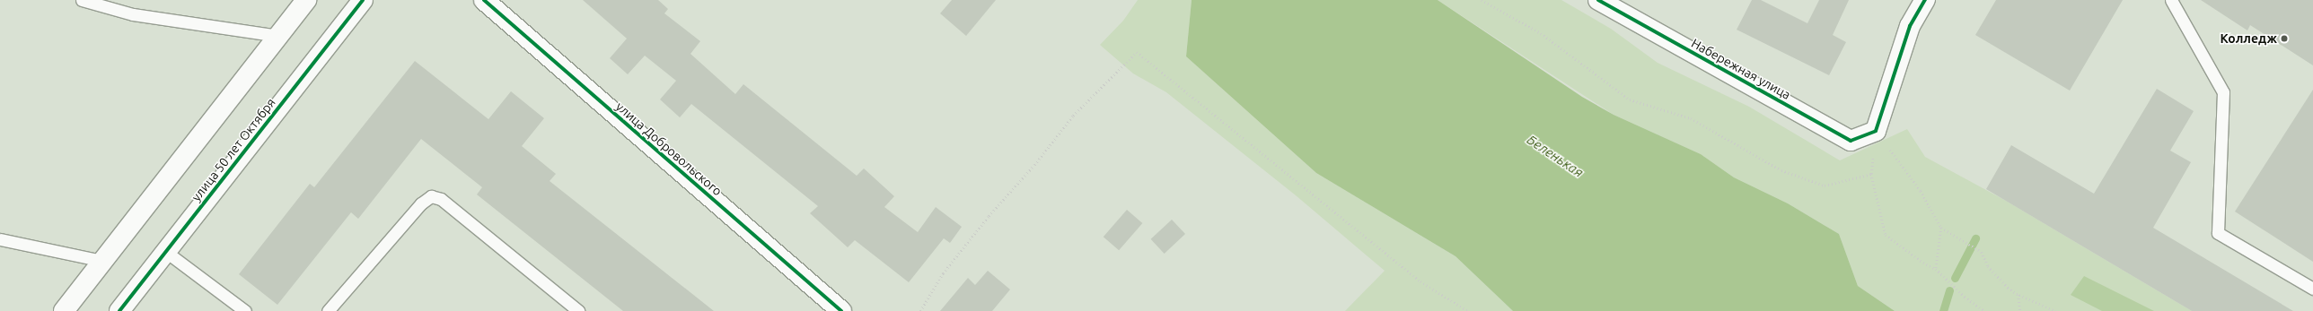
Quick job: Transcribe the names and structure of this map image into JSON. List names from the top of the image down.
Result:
{
  "streets": {
    "street": ["Набережная улица", "улица Добровольского", "улица 50 лет Октября"]
  },
  "water": ["Беленькая"],
  "places": ["Колледж"]
}
